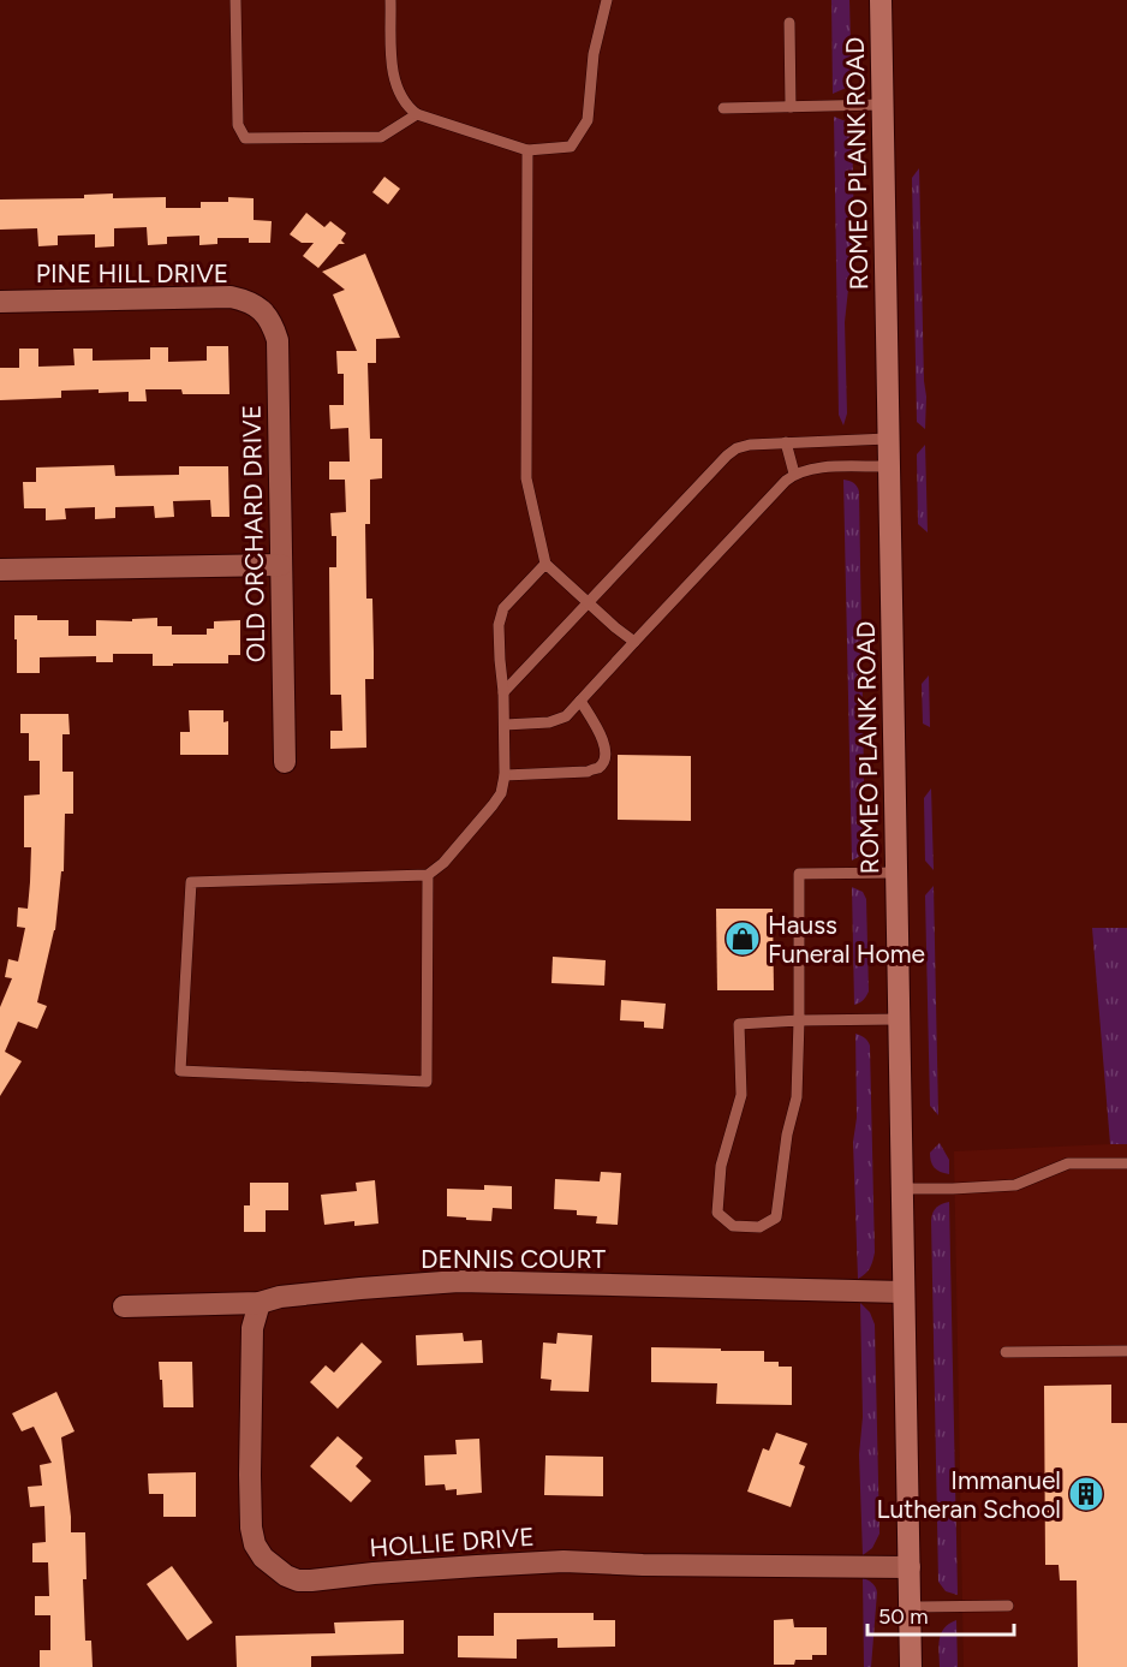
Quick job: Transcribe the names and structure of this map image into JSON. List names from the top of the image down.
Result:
{
  "streets": {
    "main road": ["ROMEO PLANK ROAD"],
    "street": [
      "PINE HILL DRIVE",
      "OLD ORCHARD DRIVE",
      "DENNIS COURT",
      "HOLLIE DRIVE"
    ]
  },
  "crossings": [
    ["ROMEO PLANK ROAD", "DENNIS COURT"],
    ["ROMEO PLANK ROAD", "HOLLIE DRIVE"],
    ["PINE HILL DRIVE", "OLD ORCHARD DRIVE"],
    ["DENNIS COURT", "HOLLIE DRIVE"]
  ],
  "places": {
    "shop": ["Hauss Funeral Home"],
    "building": ["Immanuel Lutheran School"]
  },
  "scale_bar": "50 m"
}
